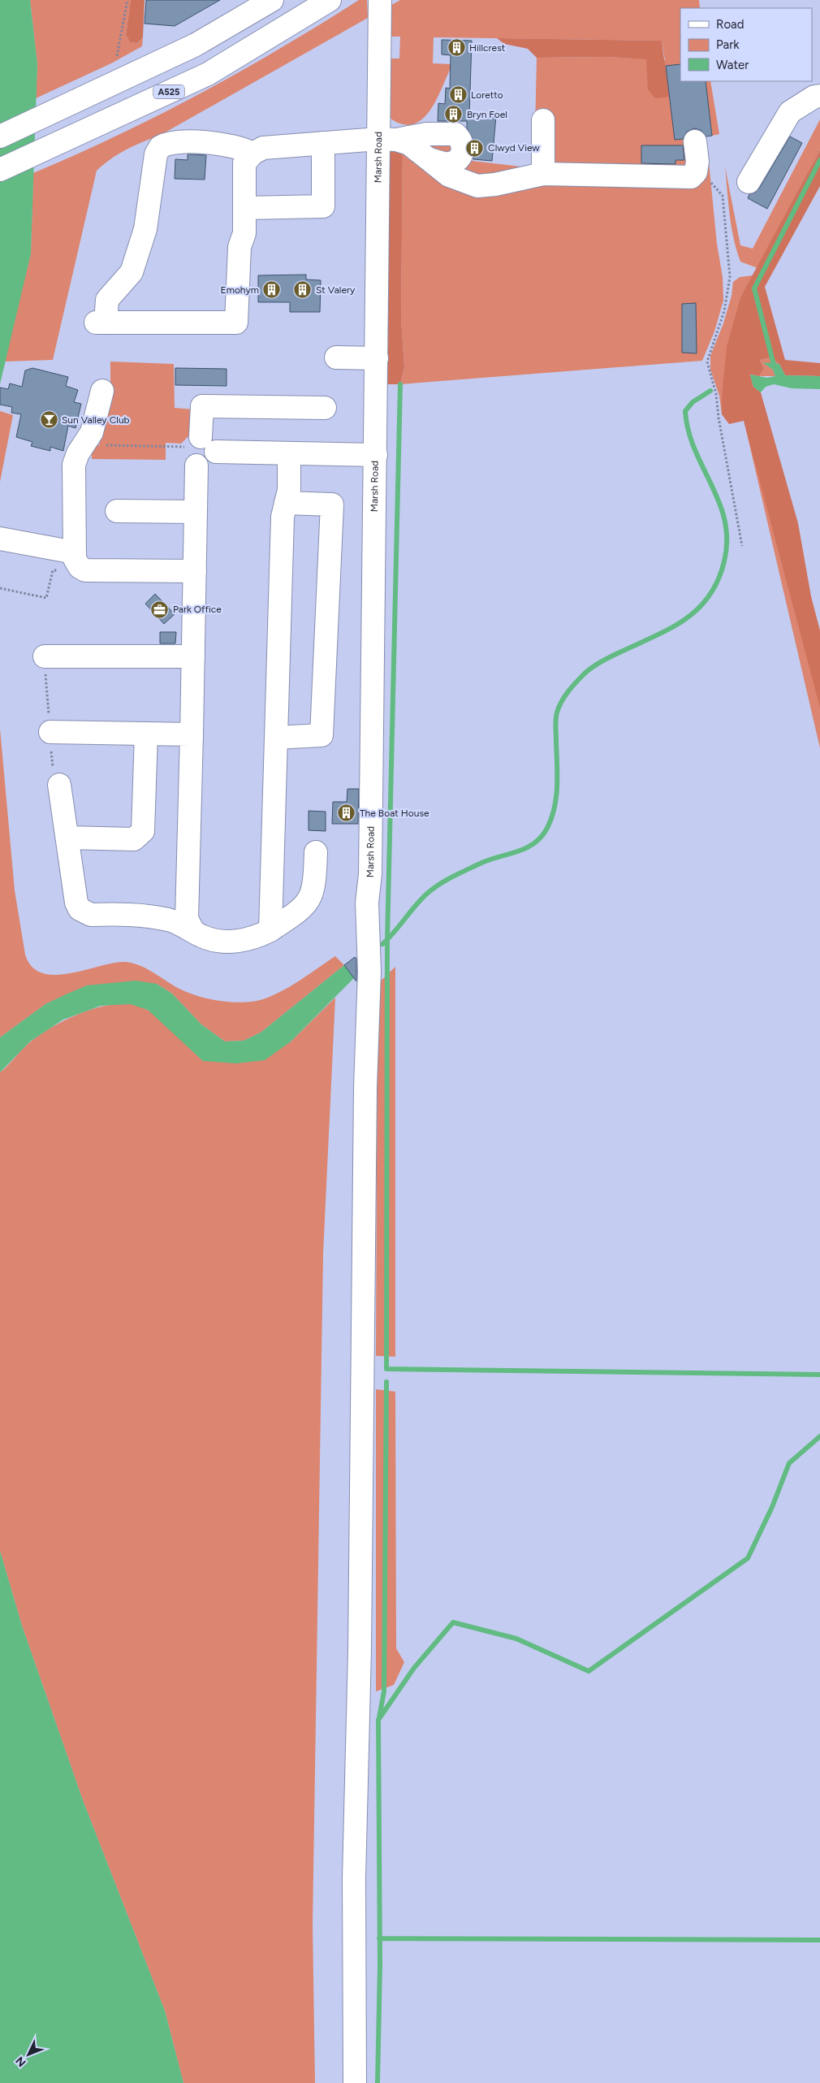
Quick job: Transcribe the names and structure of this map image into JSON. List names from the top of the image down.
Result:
{
  "streets": {
    "street": ["A525", "Marsh Road"]
  },
  "places": {
    "building": [
      "Hillcrest",
      "Loretto",
      "Bryn Foel",
      "Clwyd View",
      "Emohym",
      "St Valery",
      "The Boat House"
    ],
    "bar": ["Sun Valley Club"],
    "office": ["Park Office"]
  },
  "legend": ["Road", "Park", "Water"],
  "north": "bottom left"
}
